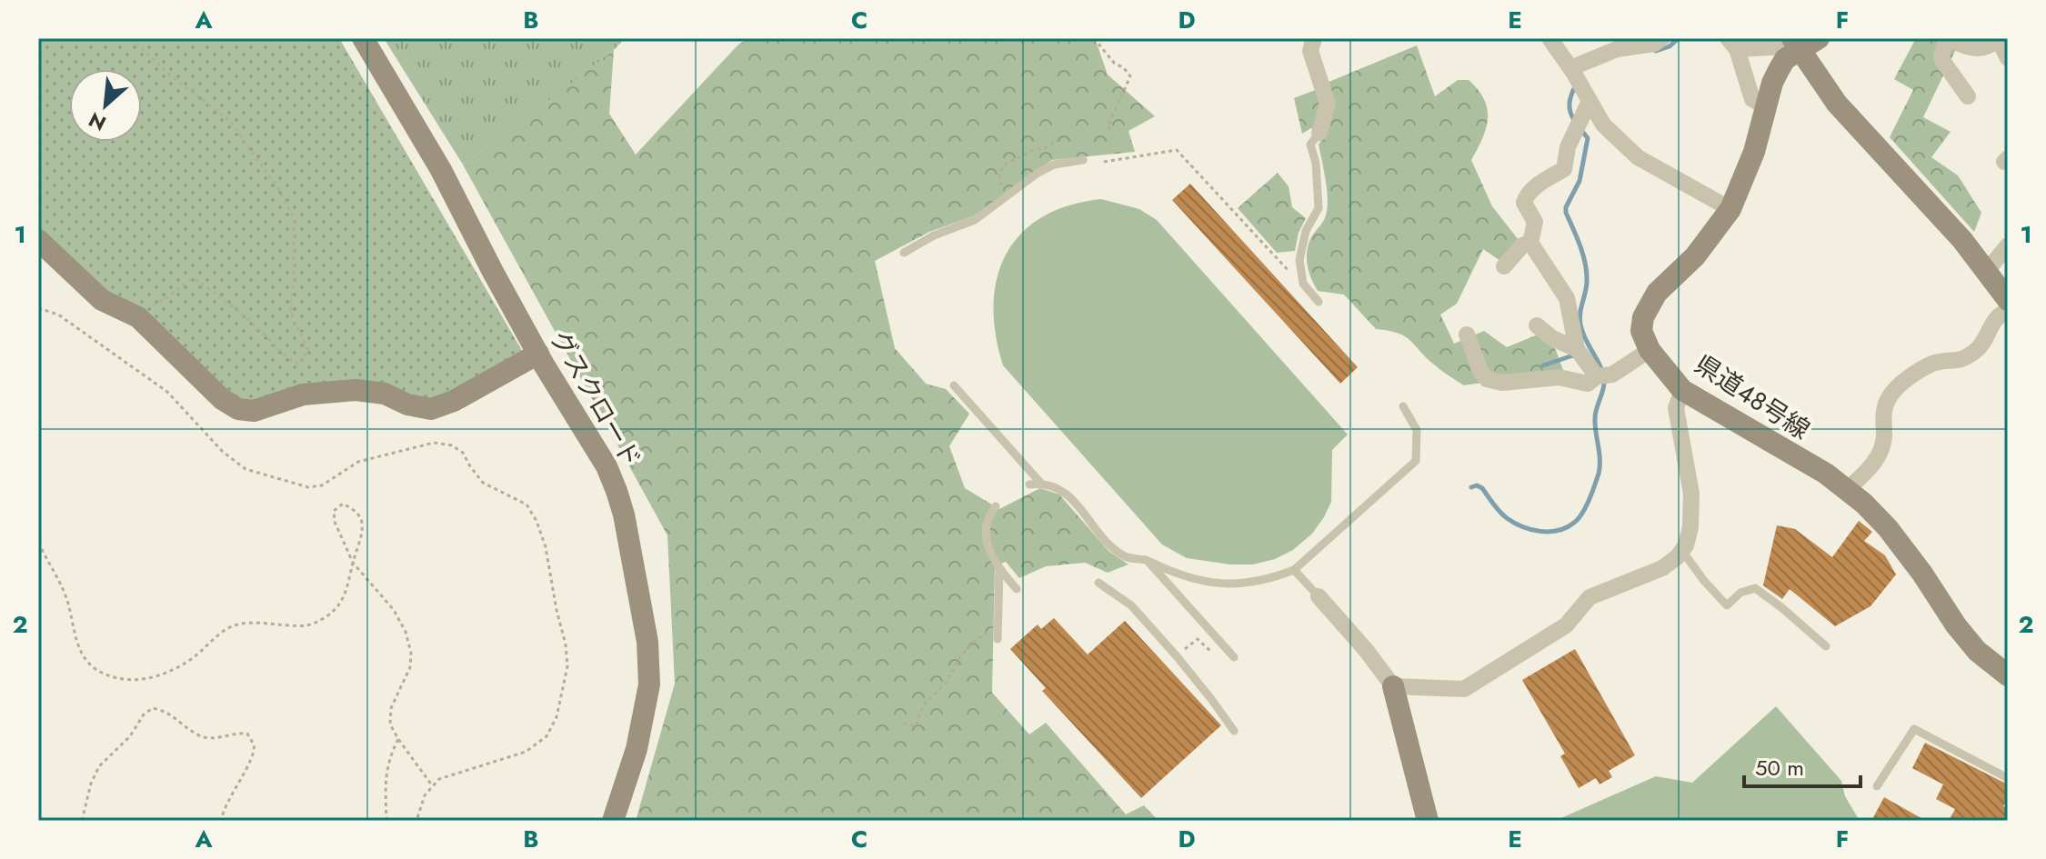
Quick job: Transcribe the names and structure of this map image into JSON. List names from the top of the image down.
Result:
{
  "streets": {
    "street": ["県道48号線", "グスクロード"]
  },
  "scale_bar": "50 m",
  "north": "bottom left",
  "grid": {
    "columns": [
      "A",
      "B",
      "C",
      "D",
      "E",
      "F"
    ],
    "rows": ["1", "2"]
  }
}
